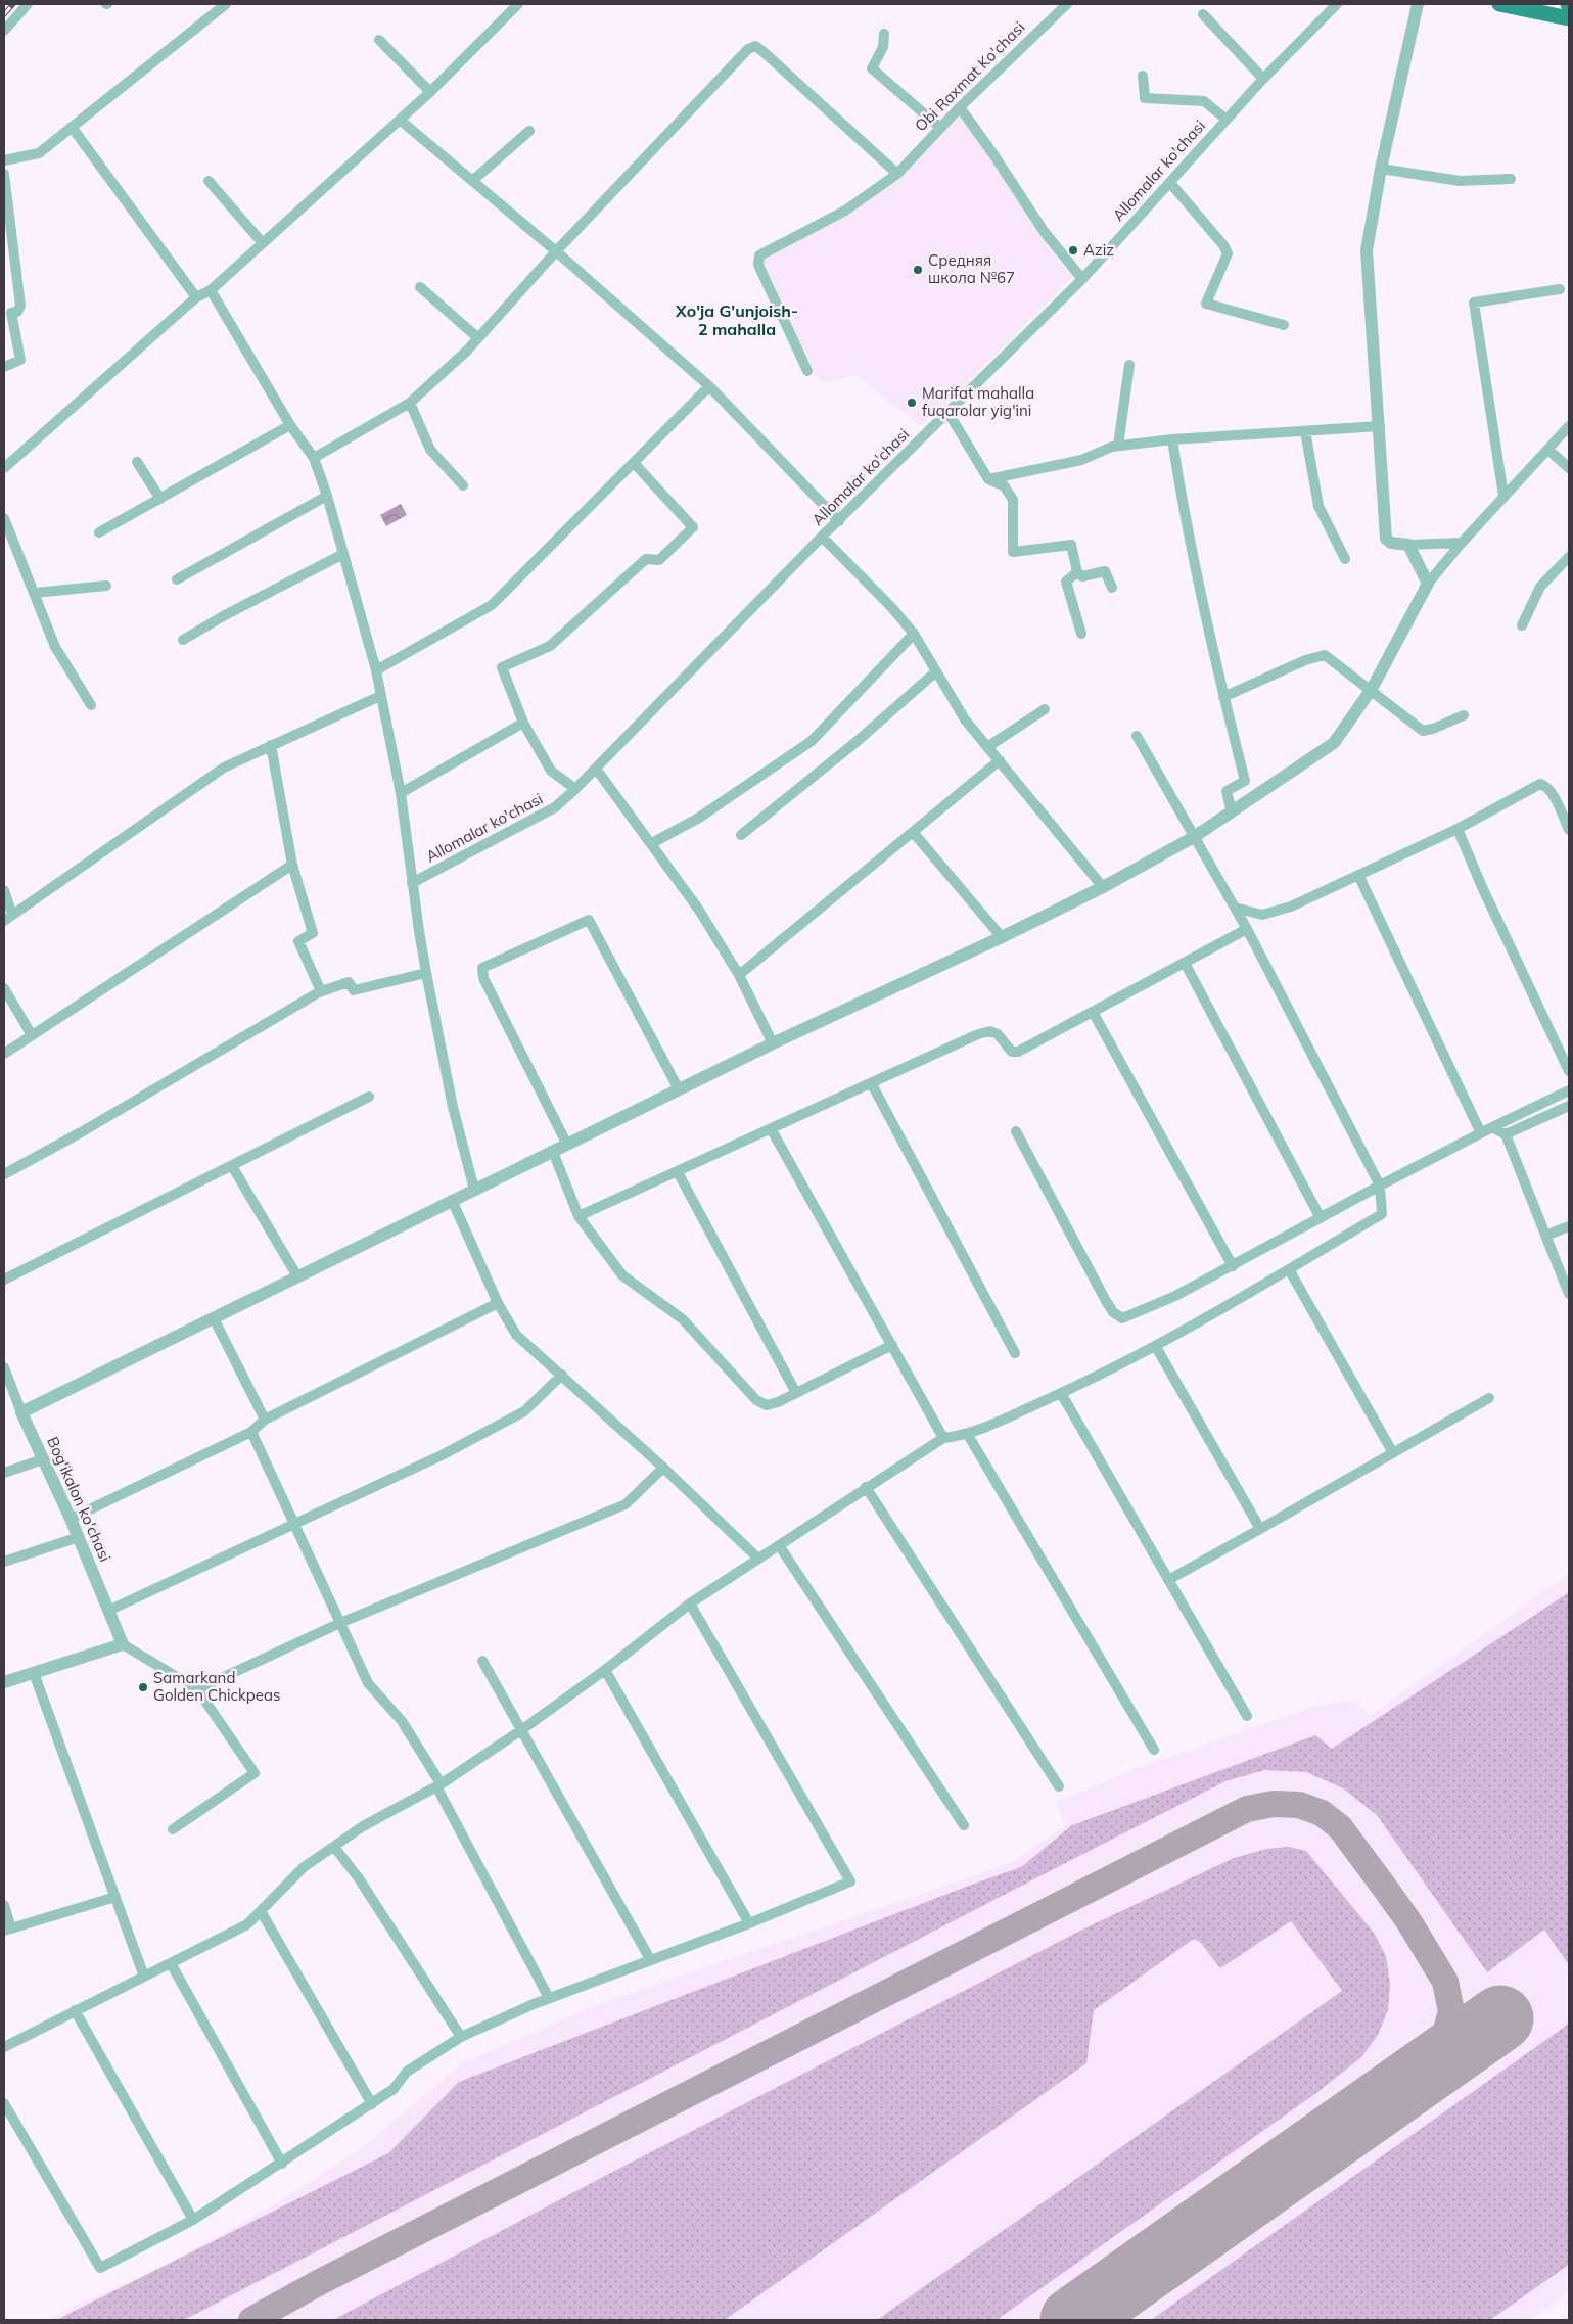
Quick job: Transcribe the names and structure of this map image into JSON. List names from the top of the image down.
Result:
{
  "streets": {
    "street": ["Obi Raxmat Ko'chasi", "Allomalar ko'chasi", "Bog'ikalon ko'chasi"]
  },
  "districts": ["Xo'ja G'unjoish- 2 mahalla"],
  "places": [
    "Aziz",
    "Средняя школа №67",
    "Marifat mahalla fuqarolar yig'ini",
    "Samarkand Golden Chickpeas"
  ]
}
